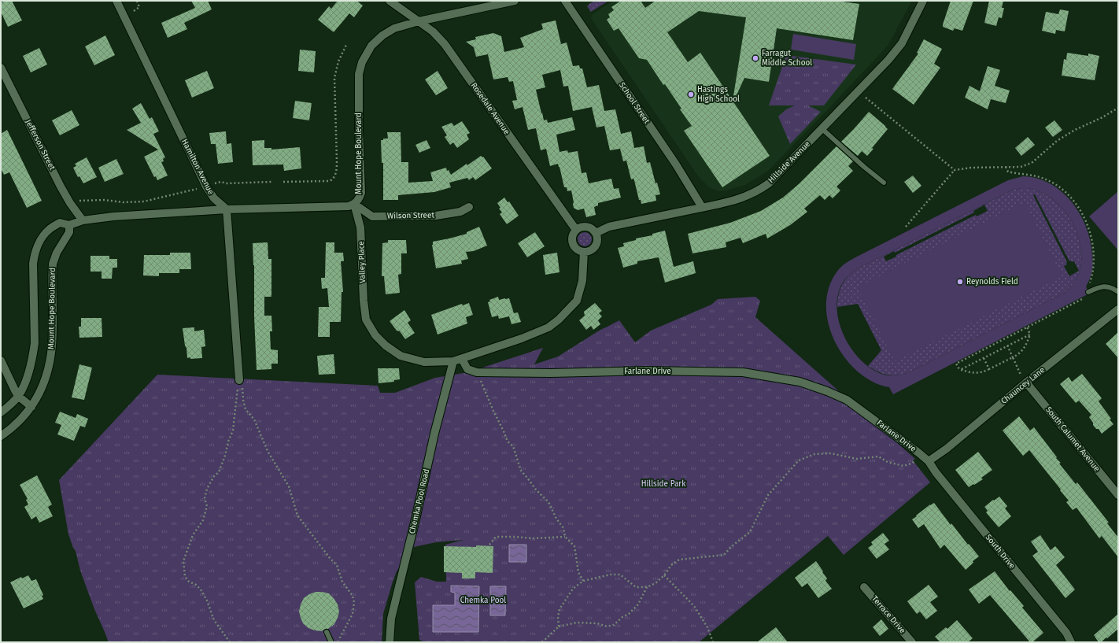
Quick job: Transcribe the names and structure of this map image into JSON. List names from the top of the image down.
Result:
{
  "streets": {
    "street": [
      "School Street",
      "Rosedale Avenue",
      "Jefferson Street",
      "Mount Hope Boulevard",
      "Hillside Avenue",
      "Hamilton Avenue",
      "Wilson Street",
      "Valley Place",
      "Farlane Drive",
      "Chauncey Lane",
      "South Calumet Avenue",
      "Chemka Pool Road",
      "South Drive",
      "Terrace Drive"
    ]
  },
  "crossings": [
    ["School Street", "Hillside Avenue"],
    ["Rosedale Avenue", "Mount Hope Boulevard"],
    ["Rosedale Avenue", "Hillside Avenue"],
    ["Jefferson Street", "Mount Hope Boulevard"],
    ["Mount Hope Boulevard", "Hamilton Avenue"],
    ["Mount Hope Boulevard", "Wilson Street"],
    ["Mount Hope Boulevard", "Valley Place"],
    ["Wilson Street", "Valley Place"],
    ["Valley Place", "Chemka Pool Road"],
    ["Farlane Drive", "Chauncey Lane"],
    ["Farlane Drive", "South Drive"],
    ["Chauncey Lane", "South Calumet Avenue"],
    ["Chauncey Lane", "South Drive"]
  ],
  "parks": ["Hillside Park", "Chemka Pool"],
  "places": ["Farragut Middle School", "Hastings High School", "Reynolds Field"]
}
